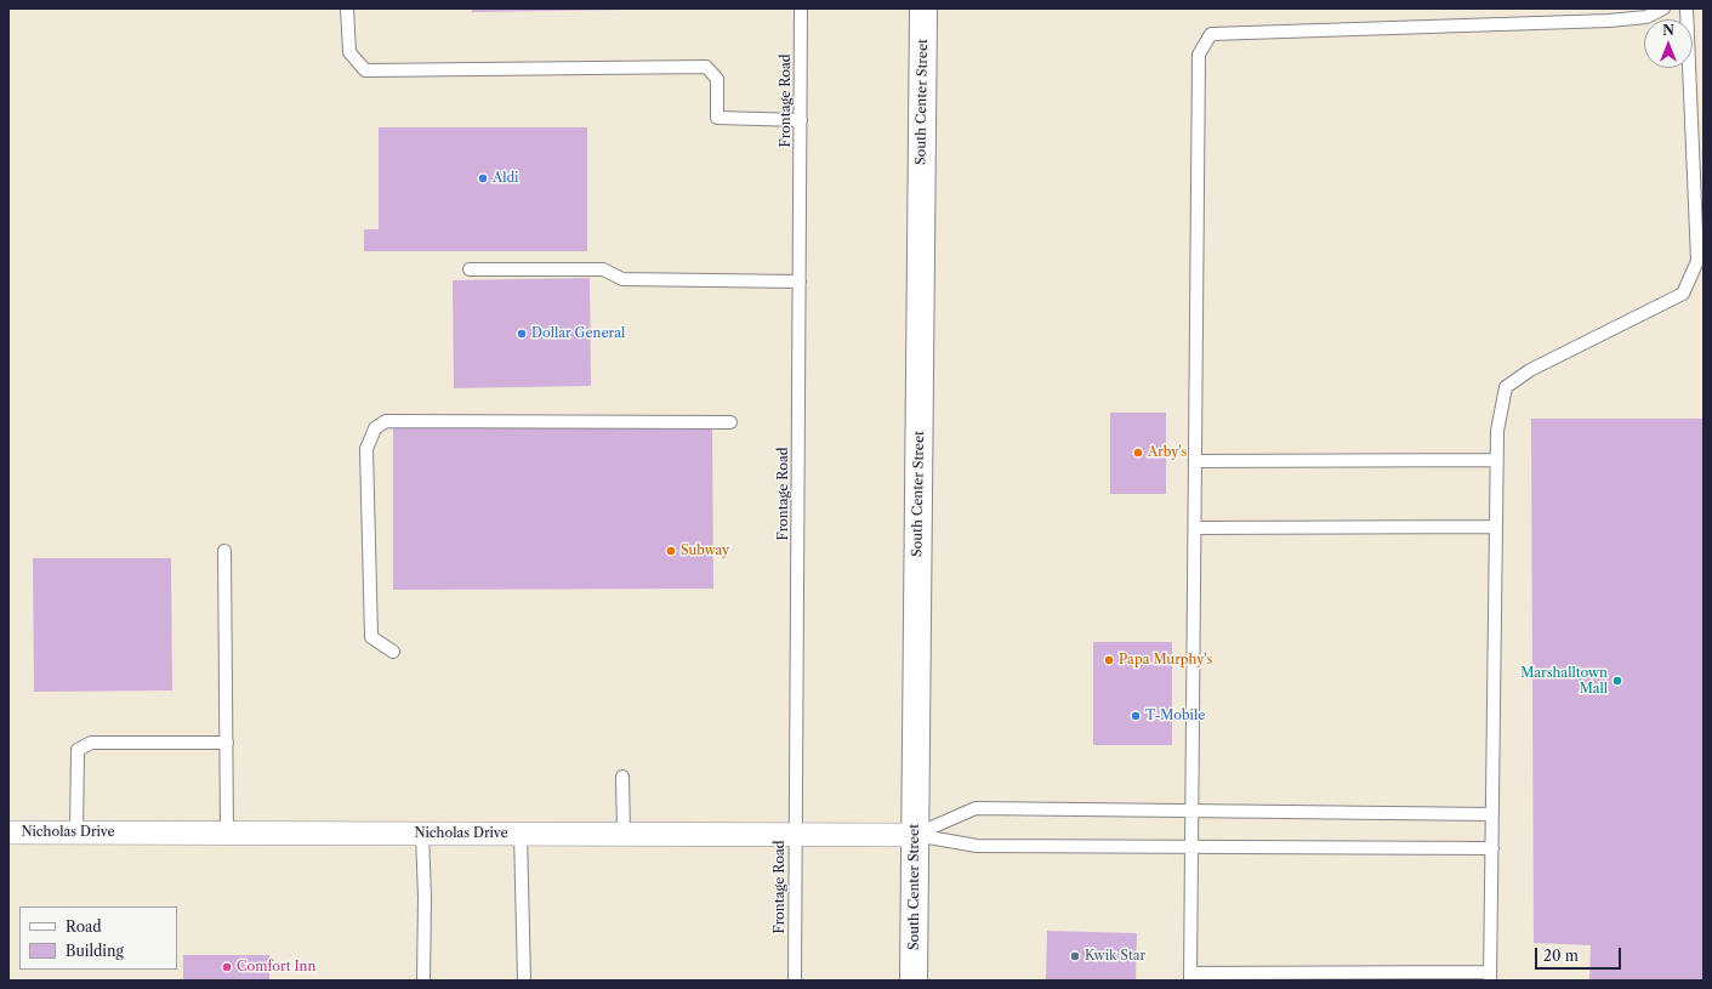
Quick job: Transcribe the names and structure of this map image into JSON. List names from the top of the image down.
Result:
{
  "streets": {
    "main road": ["South Center Street"],
    "street": ["Nicholas Drive"],
    "lane": ["Frontage Road"]
  },
  "crossings": [
    ["Frontage Road", "Nicholas Drive"],
    ["South Center Street", "Nicholas Drive"]
  ],
  "places": [
    "Aldi",
    "Dollar General",
    "Arby's",
    "Subway",
    "Papa Murphy's",
    "Marshalltown Mall",
    "T-Mobile",
    "Kwik Star",
    "Comfort Inn"
  ],
  "legend": ["Road", "Building"],
  "scale_bar": "20 m",
  "north": "top"
}
